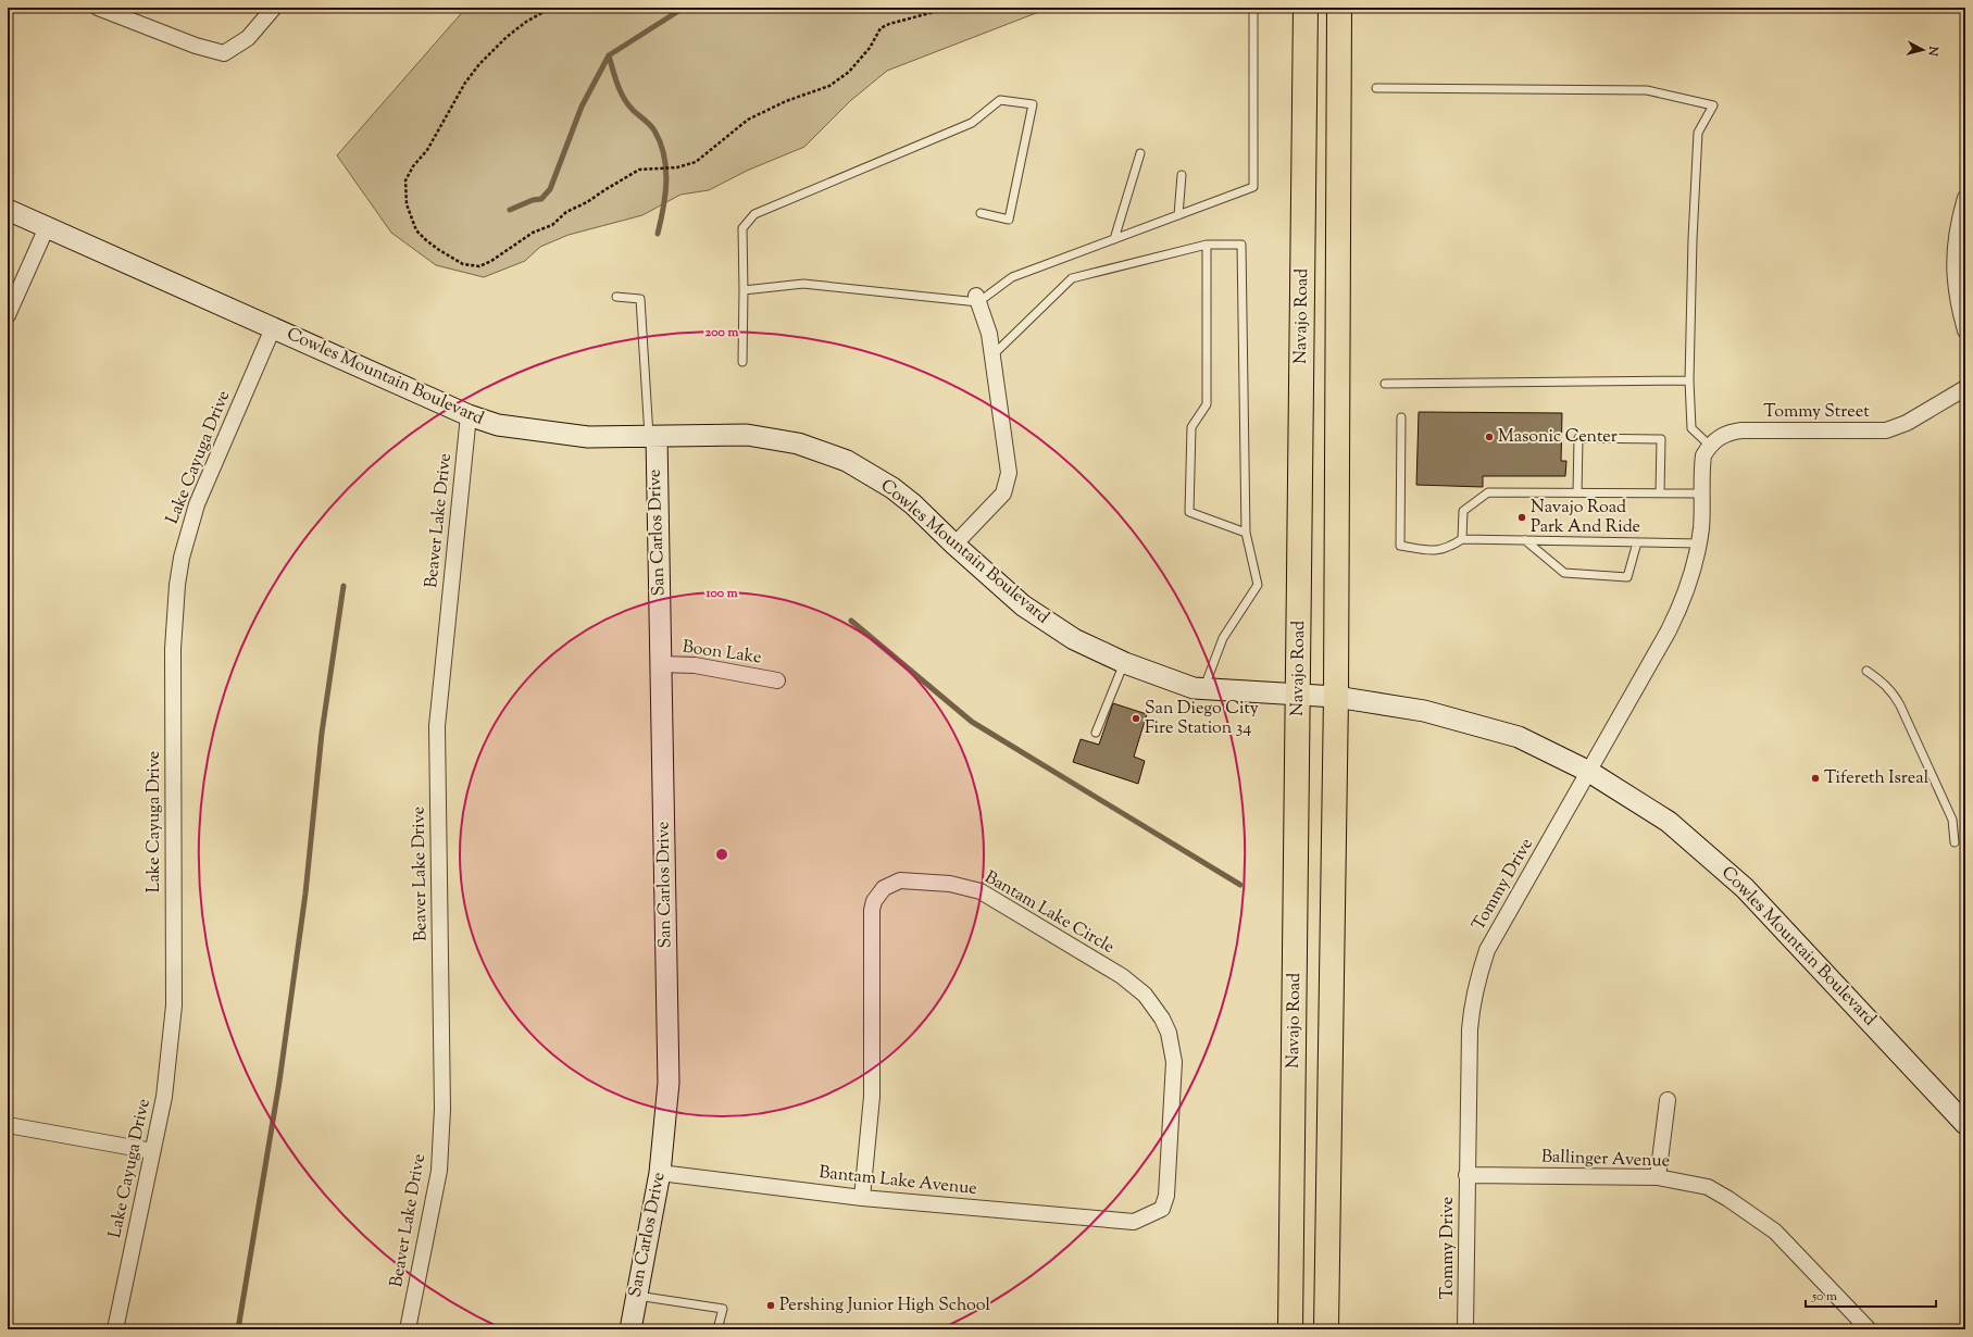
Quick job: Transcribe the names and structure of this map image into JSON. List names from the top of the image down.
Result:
{
  "streets": {
    "main road": ["Navajo Road"],
    "street": [
      "Cowles Mountain Boulevard",
      "Tommy Street",
      "Lake Cayuga Drive",
      "Beaver Lake Drive",
      "San Carlos Drive",
      "Boon Lake",
      "Tommy Drive",
      "Bantam Lake Circle",
      "Ballinger Avenue",
      "Bantam Lake Avenue"
    ]
  },
  "crossings": [
    ["Navajo Road", "Cowles Mountain Boulevard"],
    ["Cowles Mountain Boulevard", "Lake Cayuga Drive"],
    ["Cowles Mountain Boulevard", "Beaver Lake Drive"],
    ["Cowles Mountain Boulevard", "San Carlos Drive"],
    ["Cowles Mountain Boulevard", "Tommy Drive"],
    ["San Carlos Drive", "Boon Lake"],
    ["San Carlos Drive", "Bantam Lake Avenue"],
    ["Tommy Drive", "Ballinger Avenue"],
    ["Bantam Lake Circle", "Bantam Lake Avenue"]
  ],
  "places": [
    "Masonic Center",
    "Navajo Road Park And Ride",
    "San Diego City Fire Station 34",
    "Tifereth Isreal",
    "Pershing Junior High School"
  ],
  "scale_bar": "50 m",
  "north": "right",
  "rings": ["200 m", "100 m"]
}
